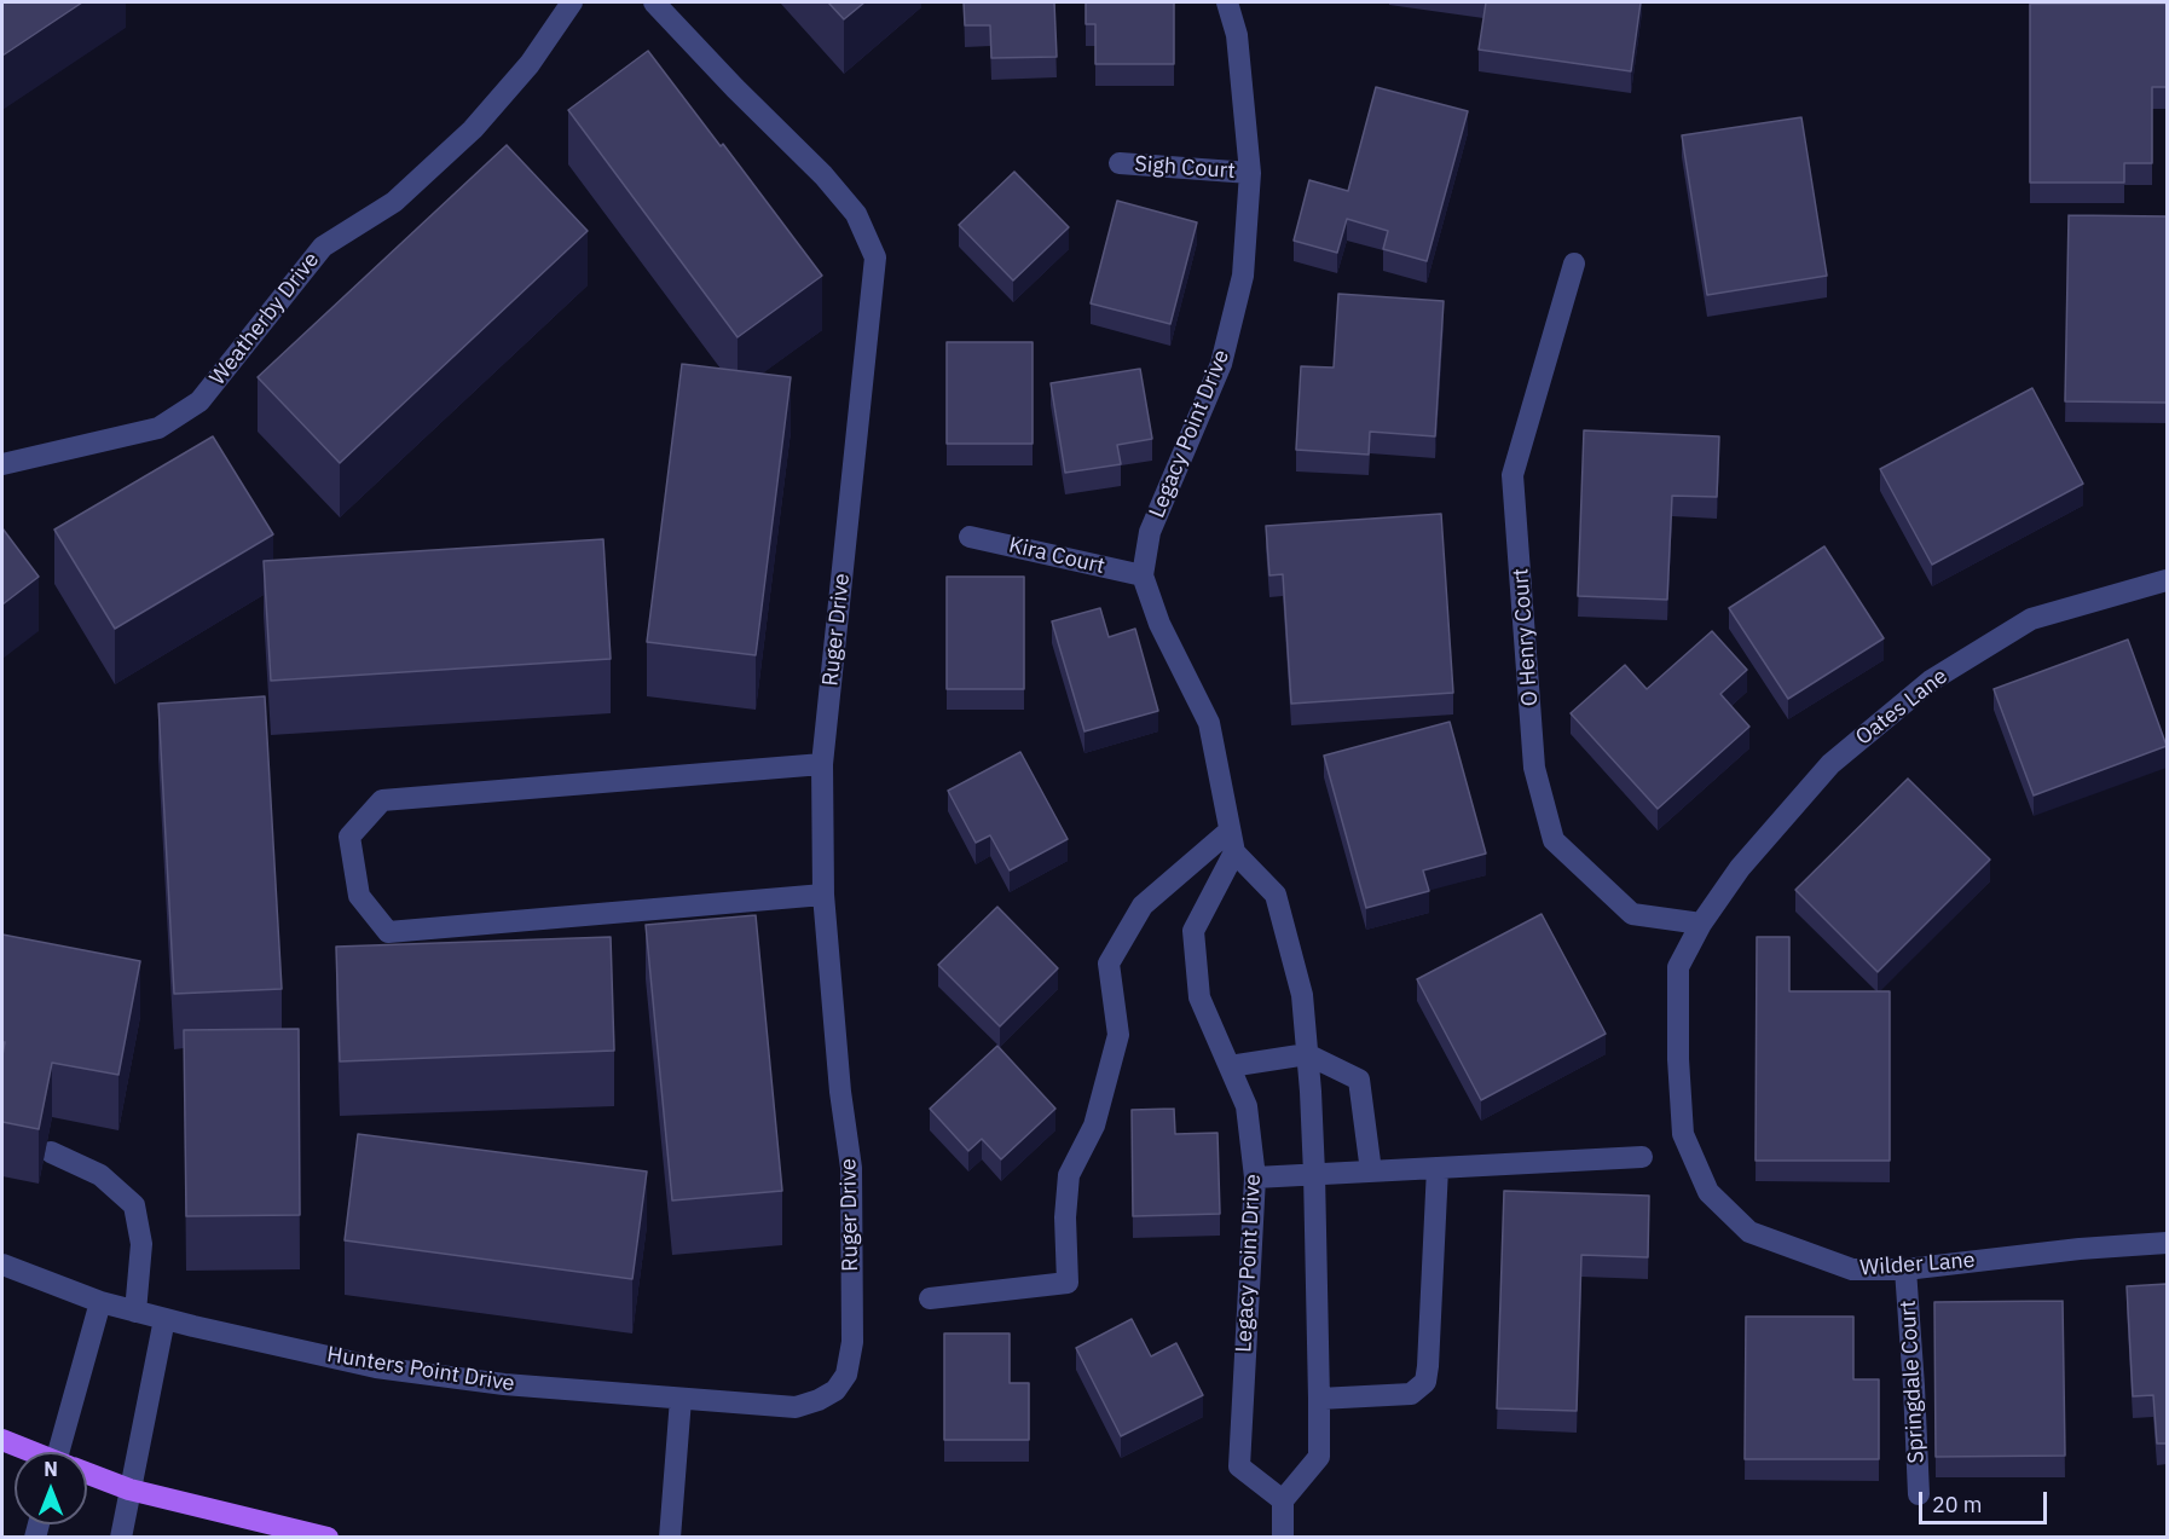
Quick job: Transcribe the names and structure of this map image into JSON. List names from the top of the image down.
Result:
{
  "streets": {
    "street": [
      "Sigh Court",
      "Weatherby Drive",
      "Legacy Point Drive",
      "Kira Court",
      "Ruger Drive",
      "O Henry Court",
      "Oates Lane",
      "Wilder Lane",
      "Hunters Point Drive",
      "Springdale Court"
    ]
  },
  "crossings": [
    ["Sigh Court", "Legacy Point Drive"],
    ["Legacy Point Drive", "Kira Court"],
    ["Ruger Drive", "Hunters Point Drive"],
    ["O Henry Court", "Oates Lane"],
    ["O Henry Court", "Wilder Lane"],
    ["Oates Lane", "Wilder Lane"],
    ["Wilder Lane", "Springdale Court"]
  ],
  "scale_bar": "20 m",
  "north": "top"
}
